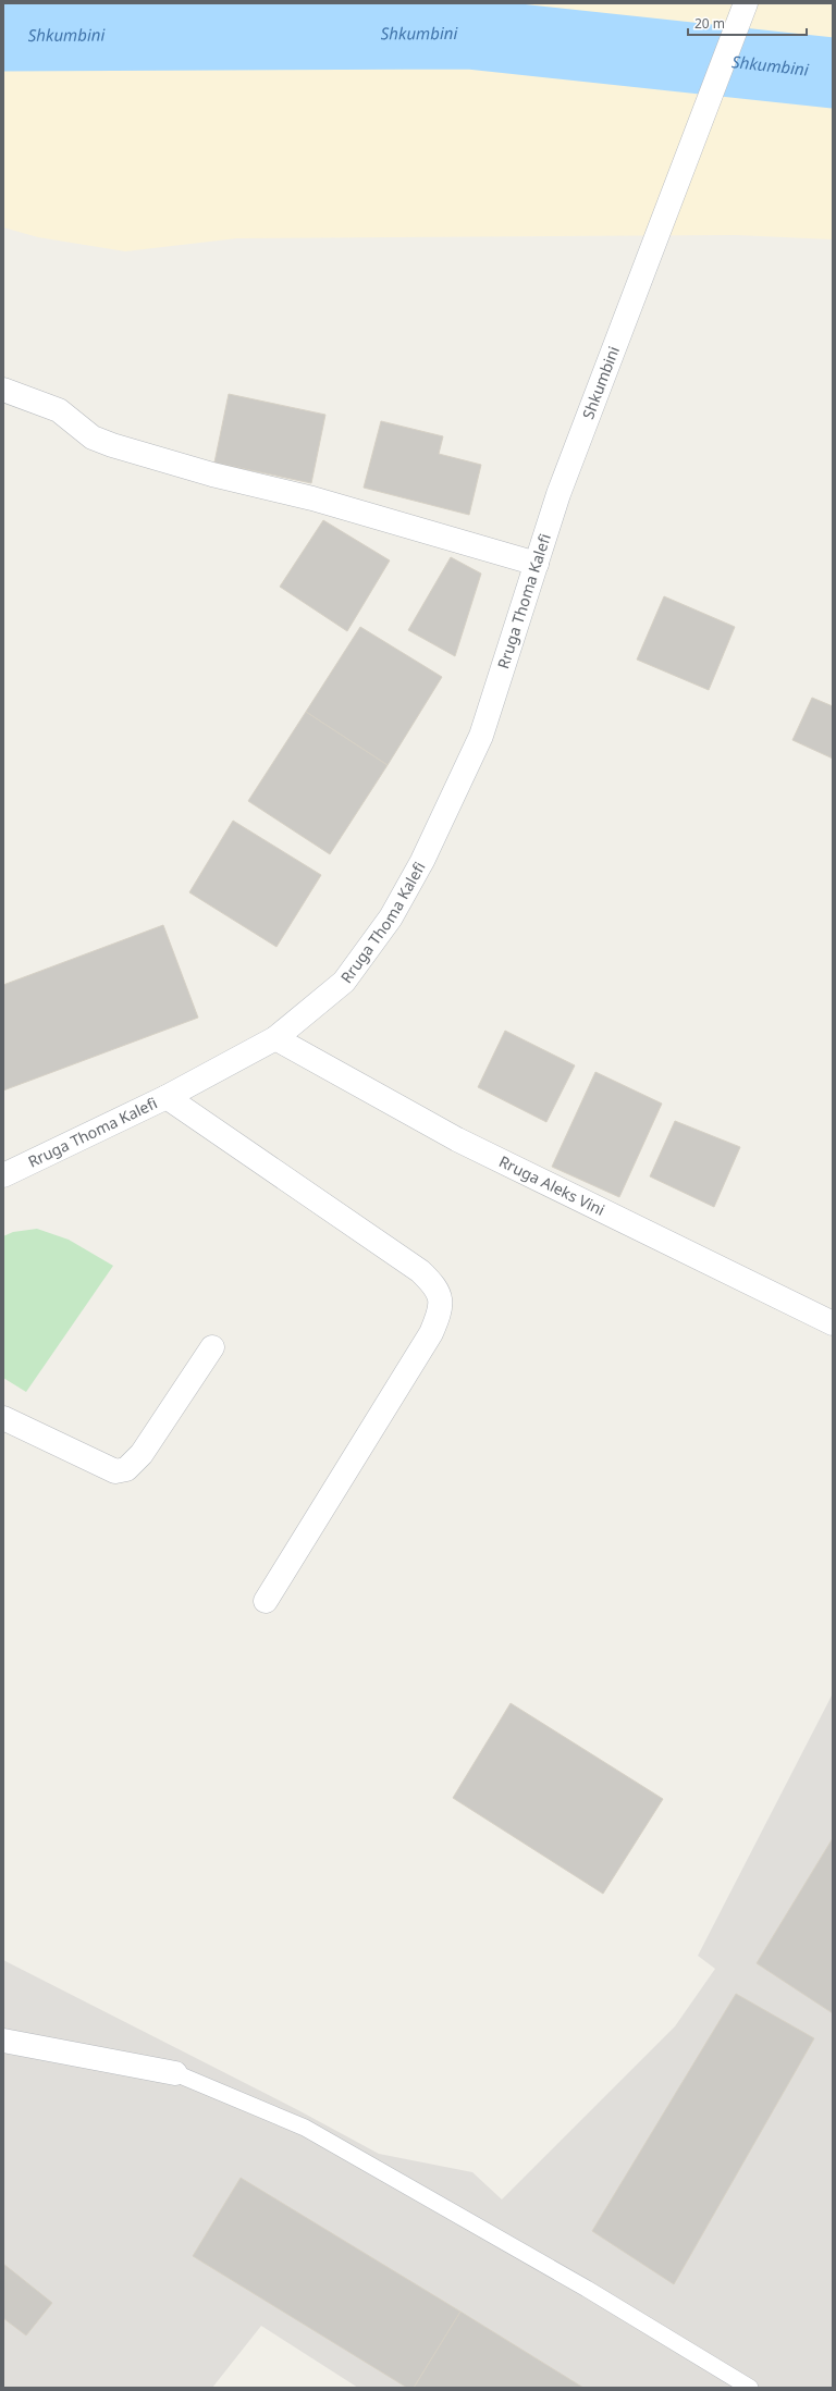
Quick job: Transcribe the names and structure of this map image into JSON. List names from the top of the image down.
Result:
{
  "streets": {
    "street": ["Shkumbini", "Rruga Thoma Kalefi", "Rruga Aleks Vini"]
  },
  "crossings": [
    ["Shkumbini", "Rruga Thoma Kalefi"],
    ["Rruga Thoma Kalefi", "Rruga Aleks Vini"]
  ],
  "water": ["Shkumbini"],
  "scale_bar": "20 m"
}
